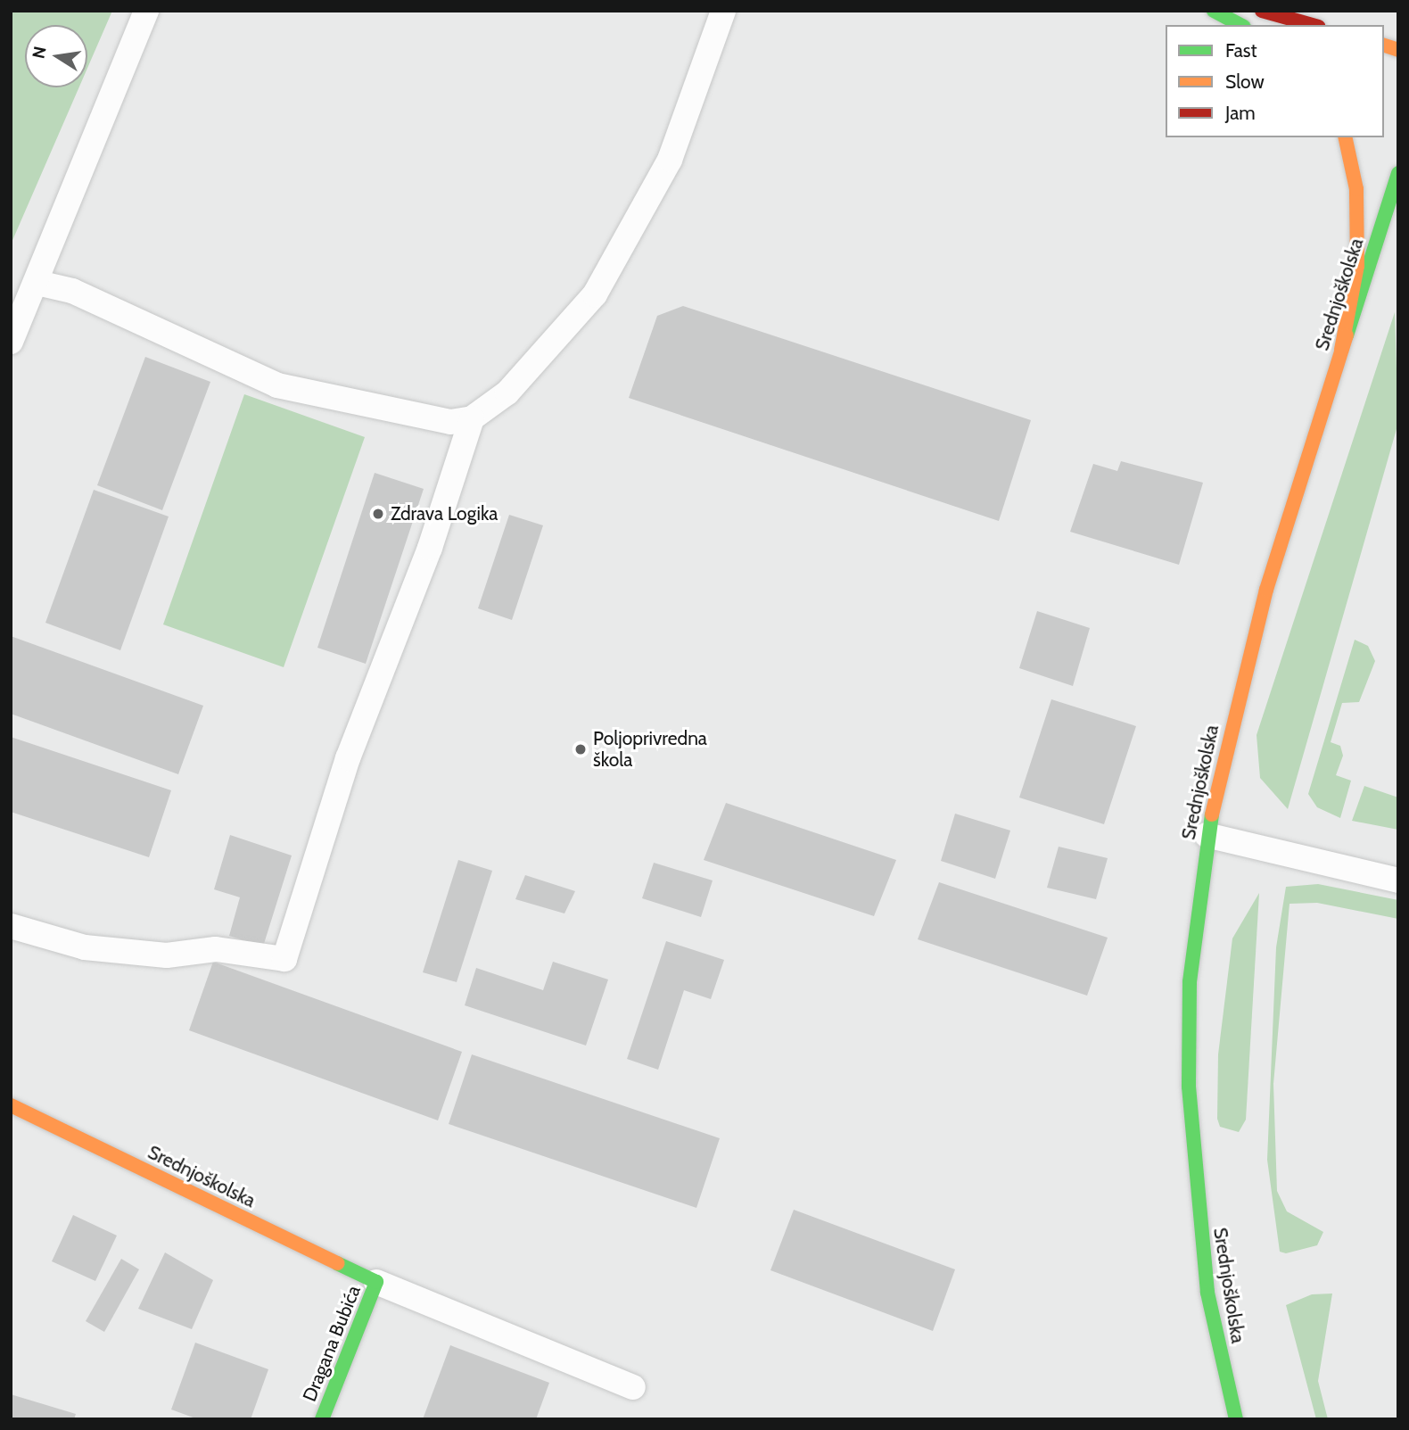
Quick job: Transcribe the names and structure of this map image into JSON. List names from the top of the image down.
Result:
{
  "streets": {
    "street": ["Srednjoškolska", "Dragana Bubića"]
  },
  "crossings": [
    ["Srednjoškolska", "Dragana Bubića"]
  ],
  "places": ["Zdrava Logika", "Poljoprivredna škola"],
  "legend": ["Fast", "Slow", "Jam"],
  "north": "left"
}
